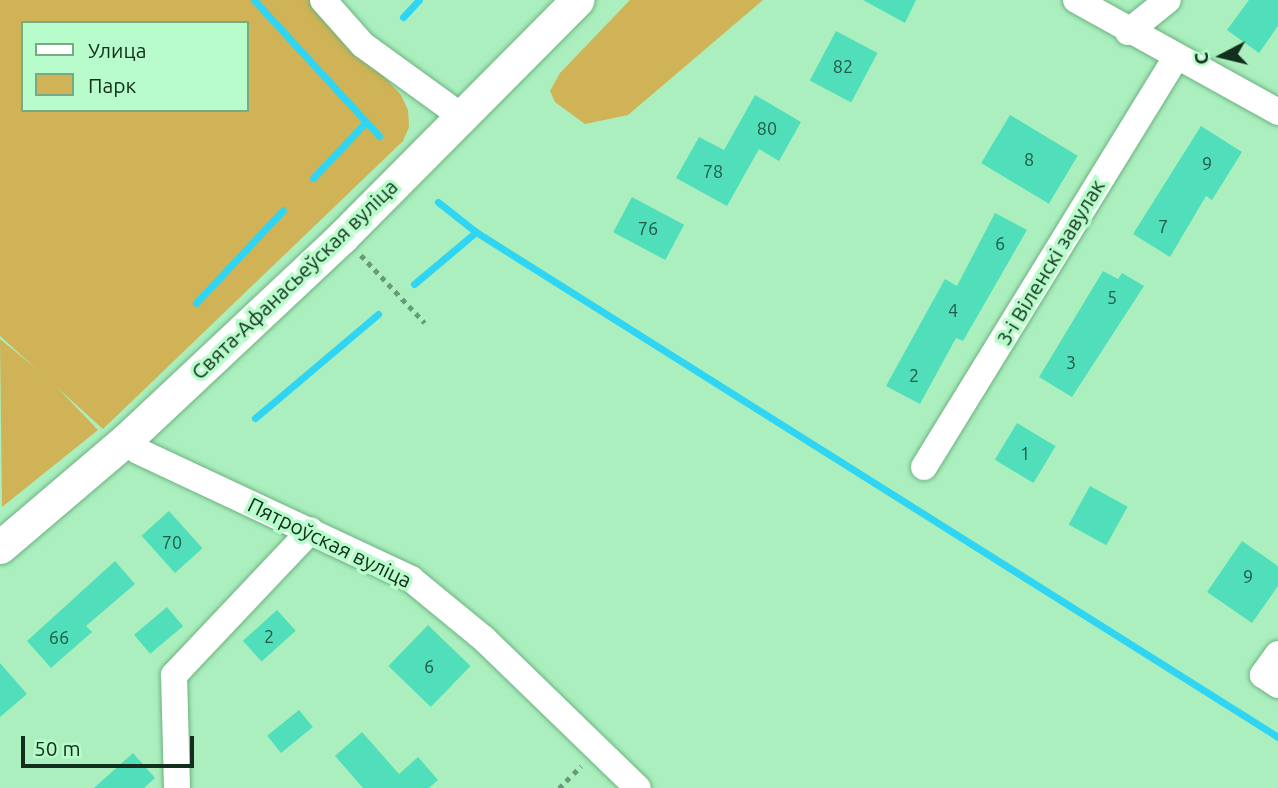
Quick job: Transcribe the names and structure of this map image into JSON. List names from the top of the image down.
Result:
{
  "streets": {
    "street": ["3-і Віленскі завулак", "Свята-Афанасьеўская вуліца", "Пятроўская вуліца"]
  },
  "crossings": [
    ["Свята-Афанасьеўская вуліца", "Пятроўская вуліца"]
  ],
  "house_numbers": [
    "82",
    "80",
    "8",
    "9",
    "78",
    "7",
    "76",
    "6",
    "5",
    "4",
    "3",
    "2",
    "1",
    "70",
    "9",
    "2",
    "66",
    "6"
  ],
  "legend": ["Улица", "Парк"],
  "scale_bar": "50 m",
  "north": "left"
}
